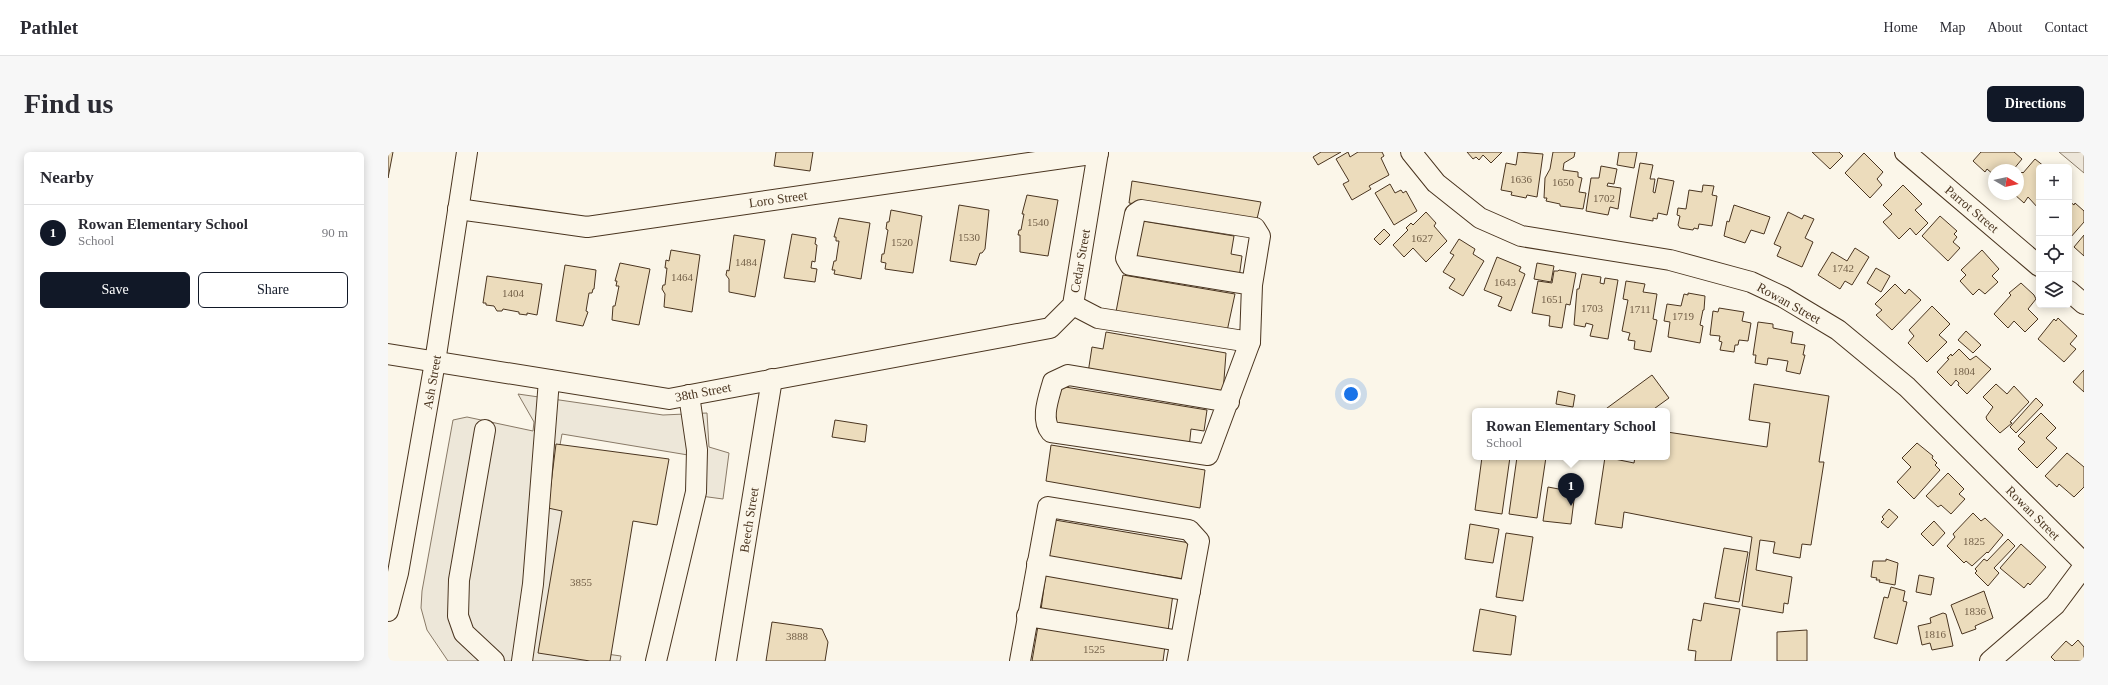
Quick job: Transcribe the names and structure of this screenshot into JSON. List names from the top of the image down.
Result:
{
  "streets": {
    "street": [
      "Loro Street",
      "Parrot Street",
      "Cedar Street",
      "Rowan Street",
      "Ash Street",
      "38th Street",
      "Beech Street"
    ]
  },
  "crossings": [
    ["Loro Street", "Cedar Street"],
    ["Loro Street", "Ash Street"],
    ["Cedar Street", "38th Street"],
    ["Ash Street", "38th Street"],
    ["38th Street", "Beech Street"]
  ],
  "house_numbers": [
    "1636",
    "1650",
    "1702",
    "1540",
    "1530",
    "1627",
    "1520",
    "1484",
    "1742",
    "1464",
    "1643",
    "1404",
    "1651",
    "1703",
    "1711",
    "1719",
    "1804",
    "1825",
    "3855",
    "1836",
    "1816",
    "3888",
    "1525"
  ],
  "north": "right",
  "page": {
    "header": "Pathlet",
    "nav": [
      "Home",
      "Map",
      "About",
      "Contact"
    ],
    "buttons": [
      "Directions",
      ["Save", "Share"]
    ],
    "title": "Find us",
    "heading": "Nearby",
    "map_buttons": ["+", "−"],
    "list": [
      {
        "mark": "1",
        "name": "Rowan Elementary School",
        "note": "School",
        "value": "90 m"
      }
    ],
    "popup": ["Rowan Elementary School", "School"],
    "pins": "1"
  }
}
